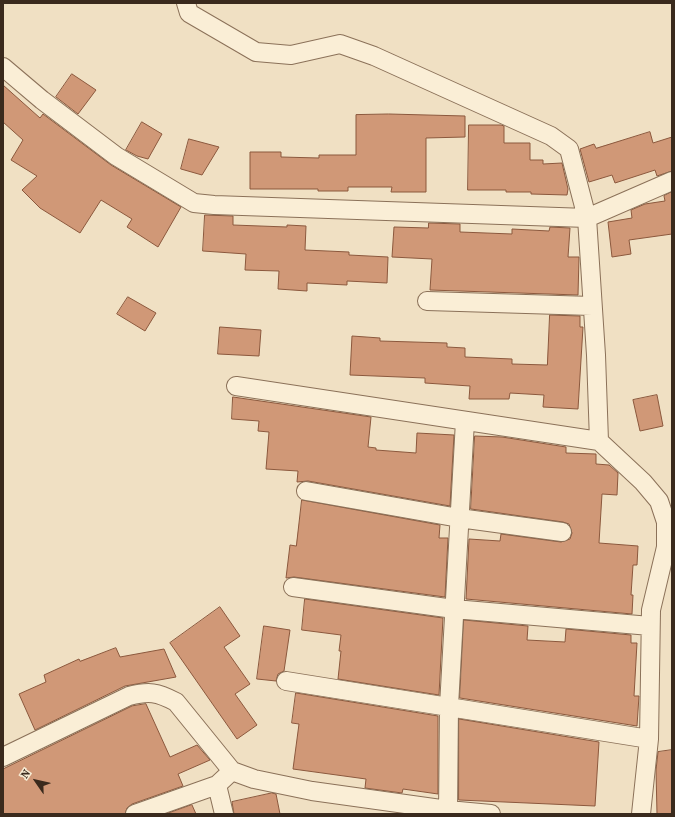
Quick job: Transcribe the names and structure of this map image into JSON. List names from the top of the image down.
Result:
{
  "north": "top left"
}
